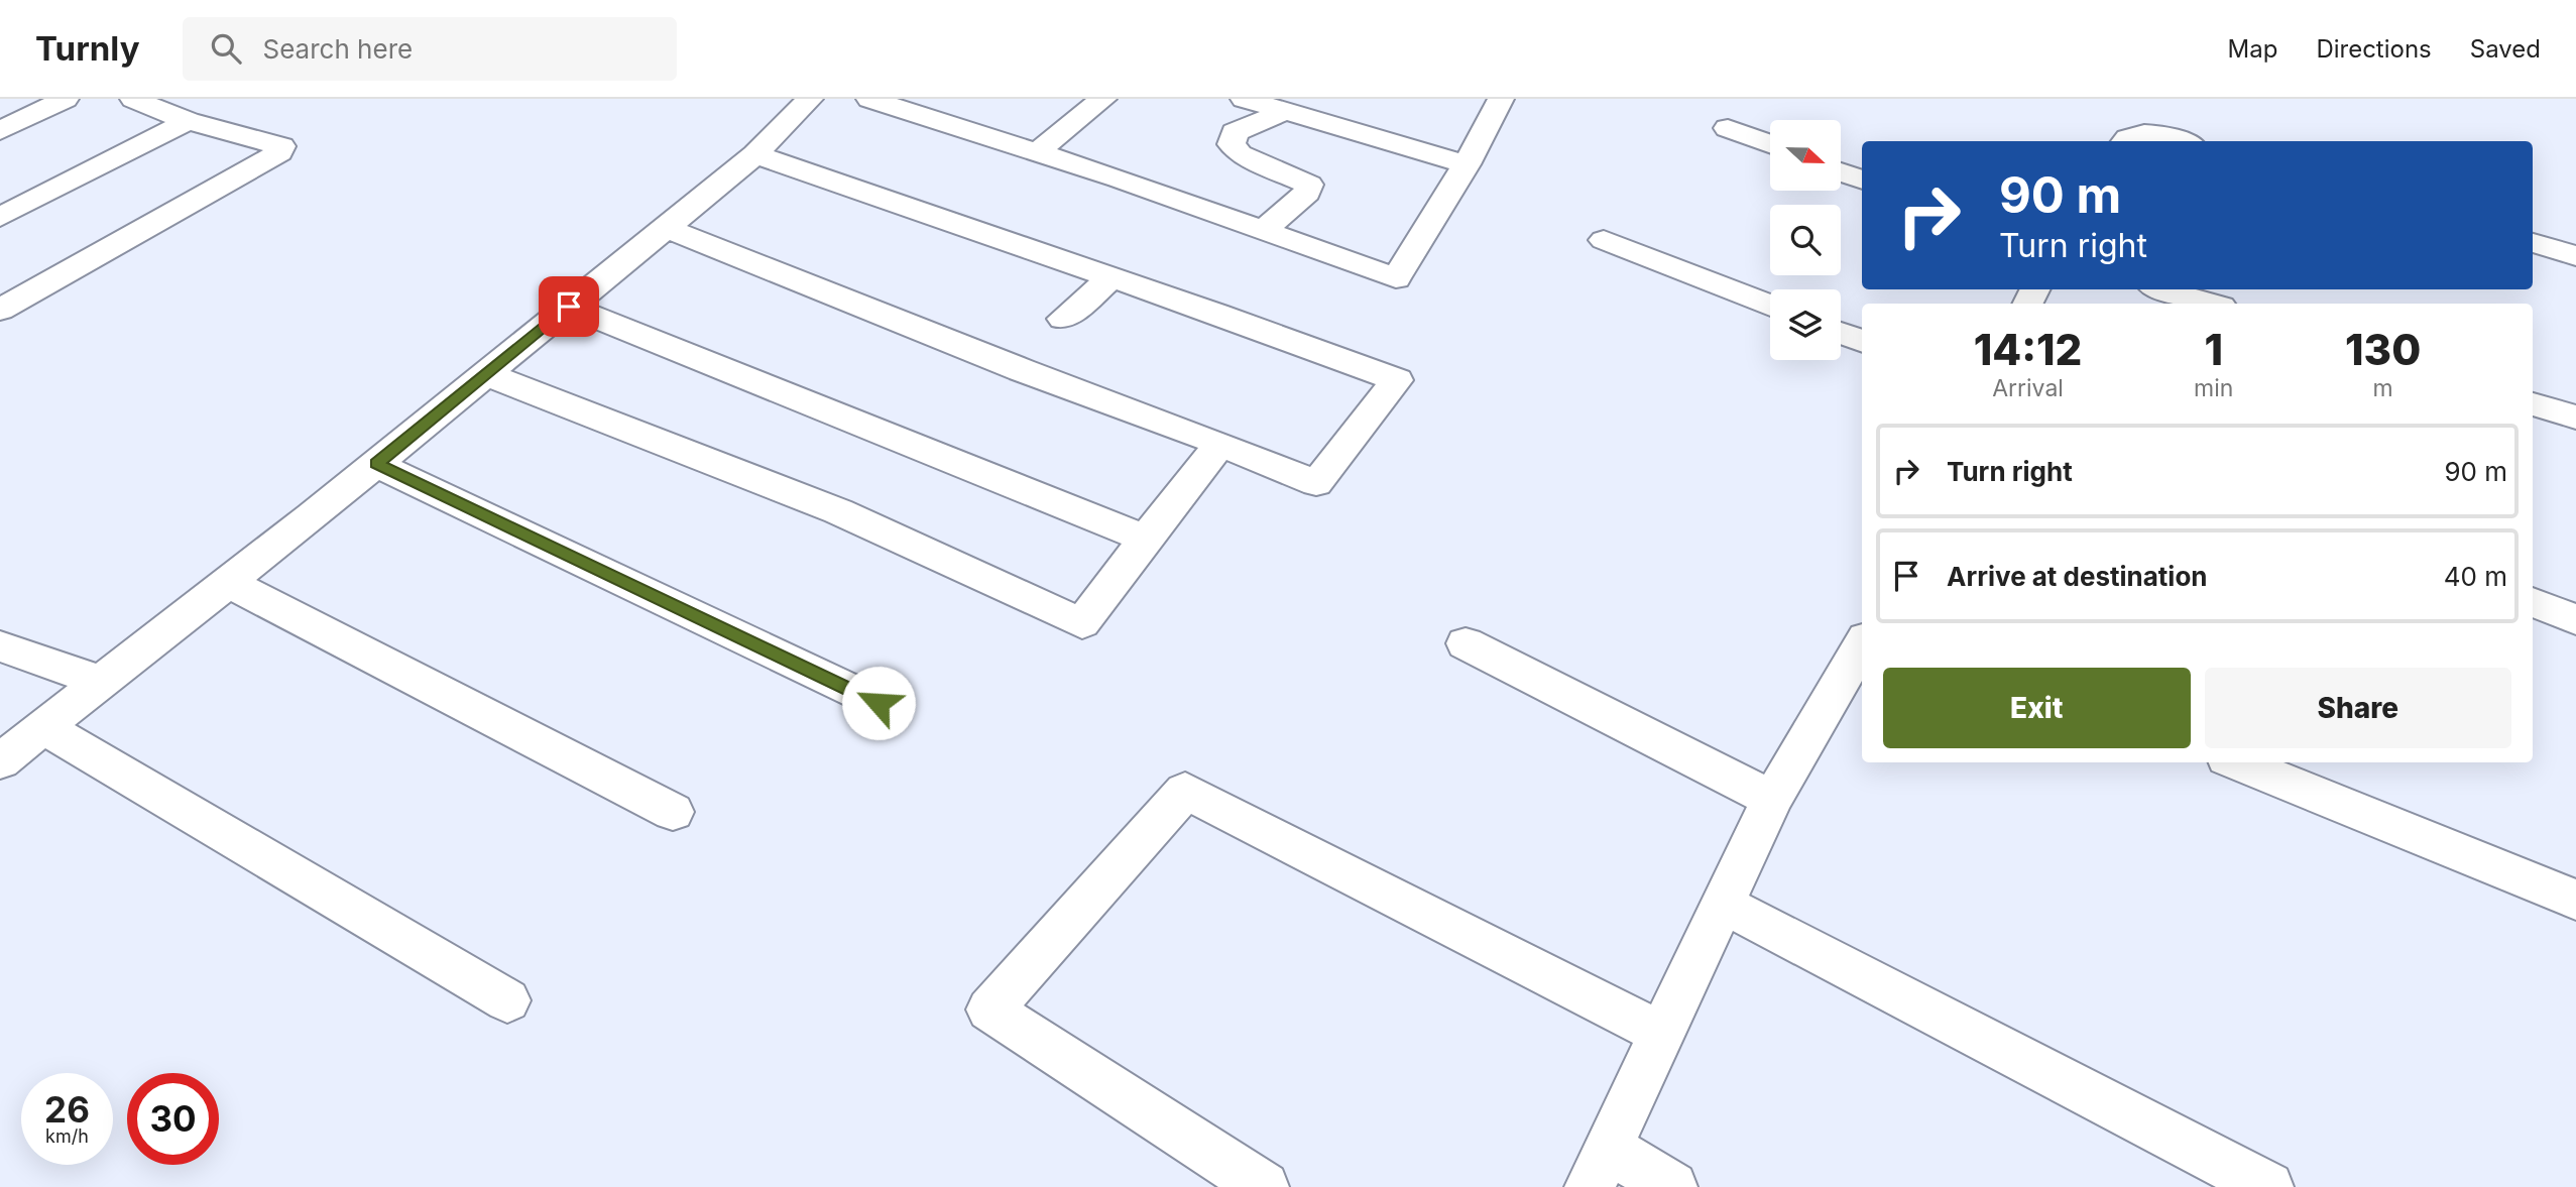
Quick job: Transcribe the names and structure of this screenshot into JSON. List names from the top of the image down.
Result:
{
  "north": "right",
  "page": {
    "header": "Turnly",
    "search": "Search here",
    "nav": ["Map", "Directions", "Saved"],
    "turn": ["90 m", "Turn right"],
    "eta": [
      "14:12",
      "Arrival",
      "1",
      "min",
      "130",
      "m"
    ],
    "list": [
      {
        "name": "Turn right",
        "value": "90 m"
      },
      {
        "name": "Arrive at destination",
        "value": "40 m"
      }
    ],
    "buttons": ["Exit", "Share"],
    "speed": "26 km/h",
    "limit": "30"
  }
}
